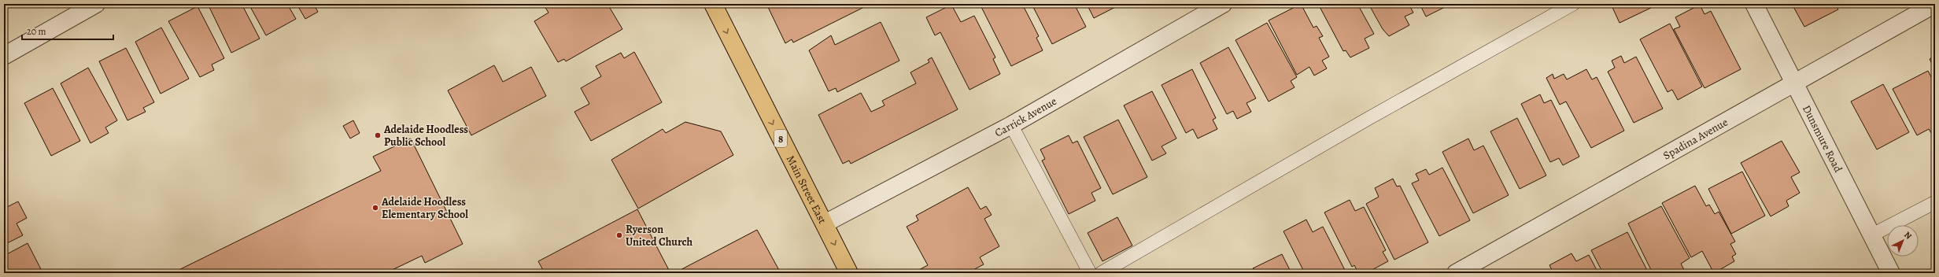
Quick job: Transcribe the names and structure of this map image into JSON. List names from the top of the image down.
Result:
{
  "streets": {
    "main road": ["8", "Main Street East"],
    "street": ["Carrick Avenue", "Spadina Avenue", "Dunsmure Road"]
  },
  "crossings": [
    ["Carrick Avenue", "Main Street East"],
    ["Spadina Avenue", "Dunsmure Road"]
  ],
  "one_way": ["Main Street East"],
  "places": ["Adelaide Hoodless Public School", "Adelaide Hoodless Elementary School", "Ryerson United Church"],
  "scale_bar": "20 m",
  "north": "top right"
}
